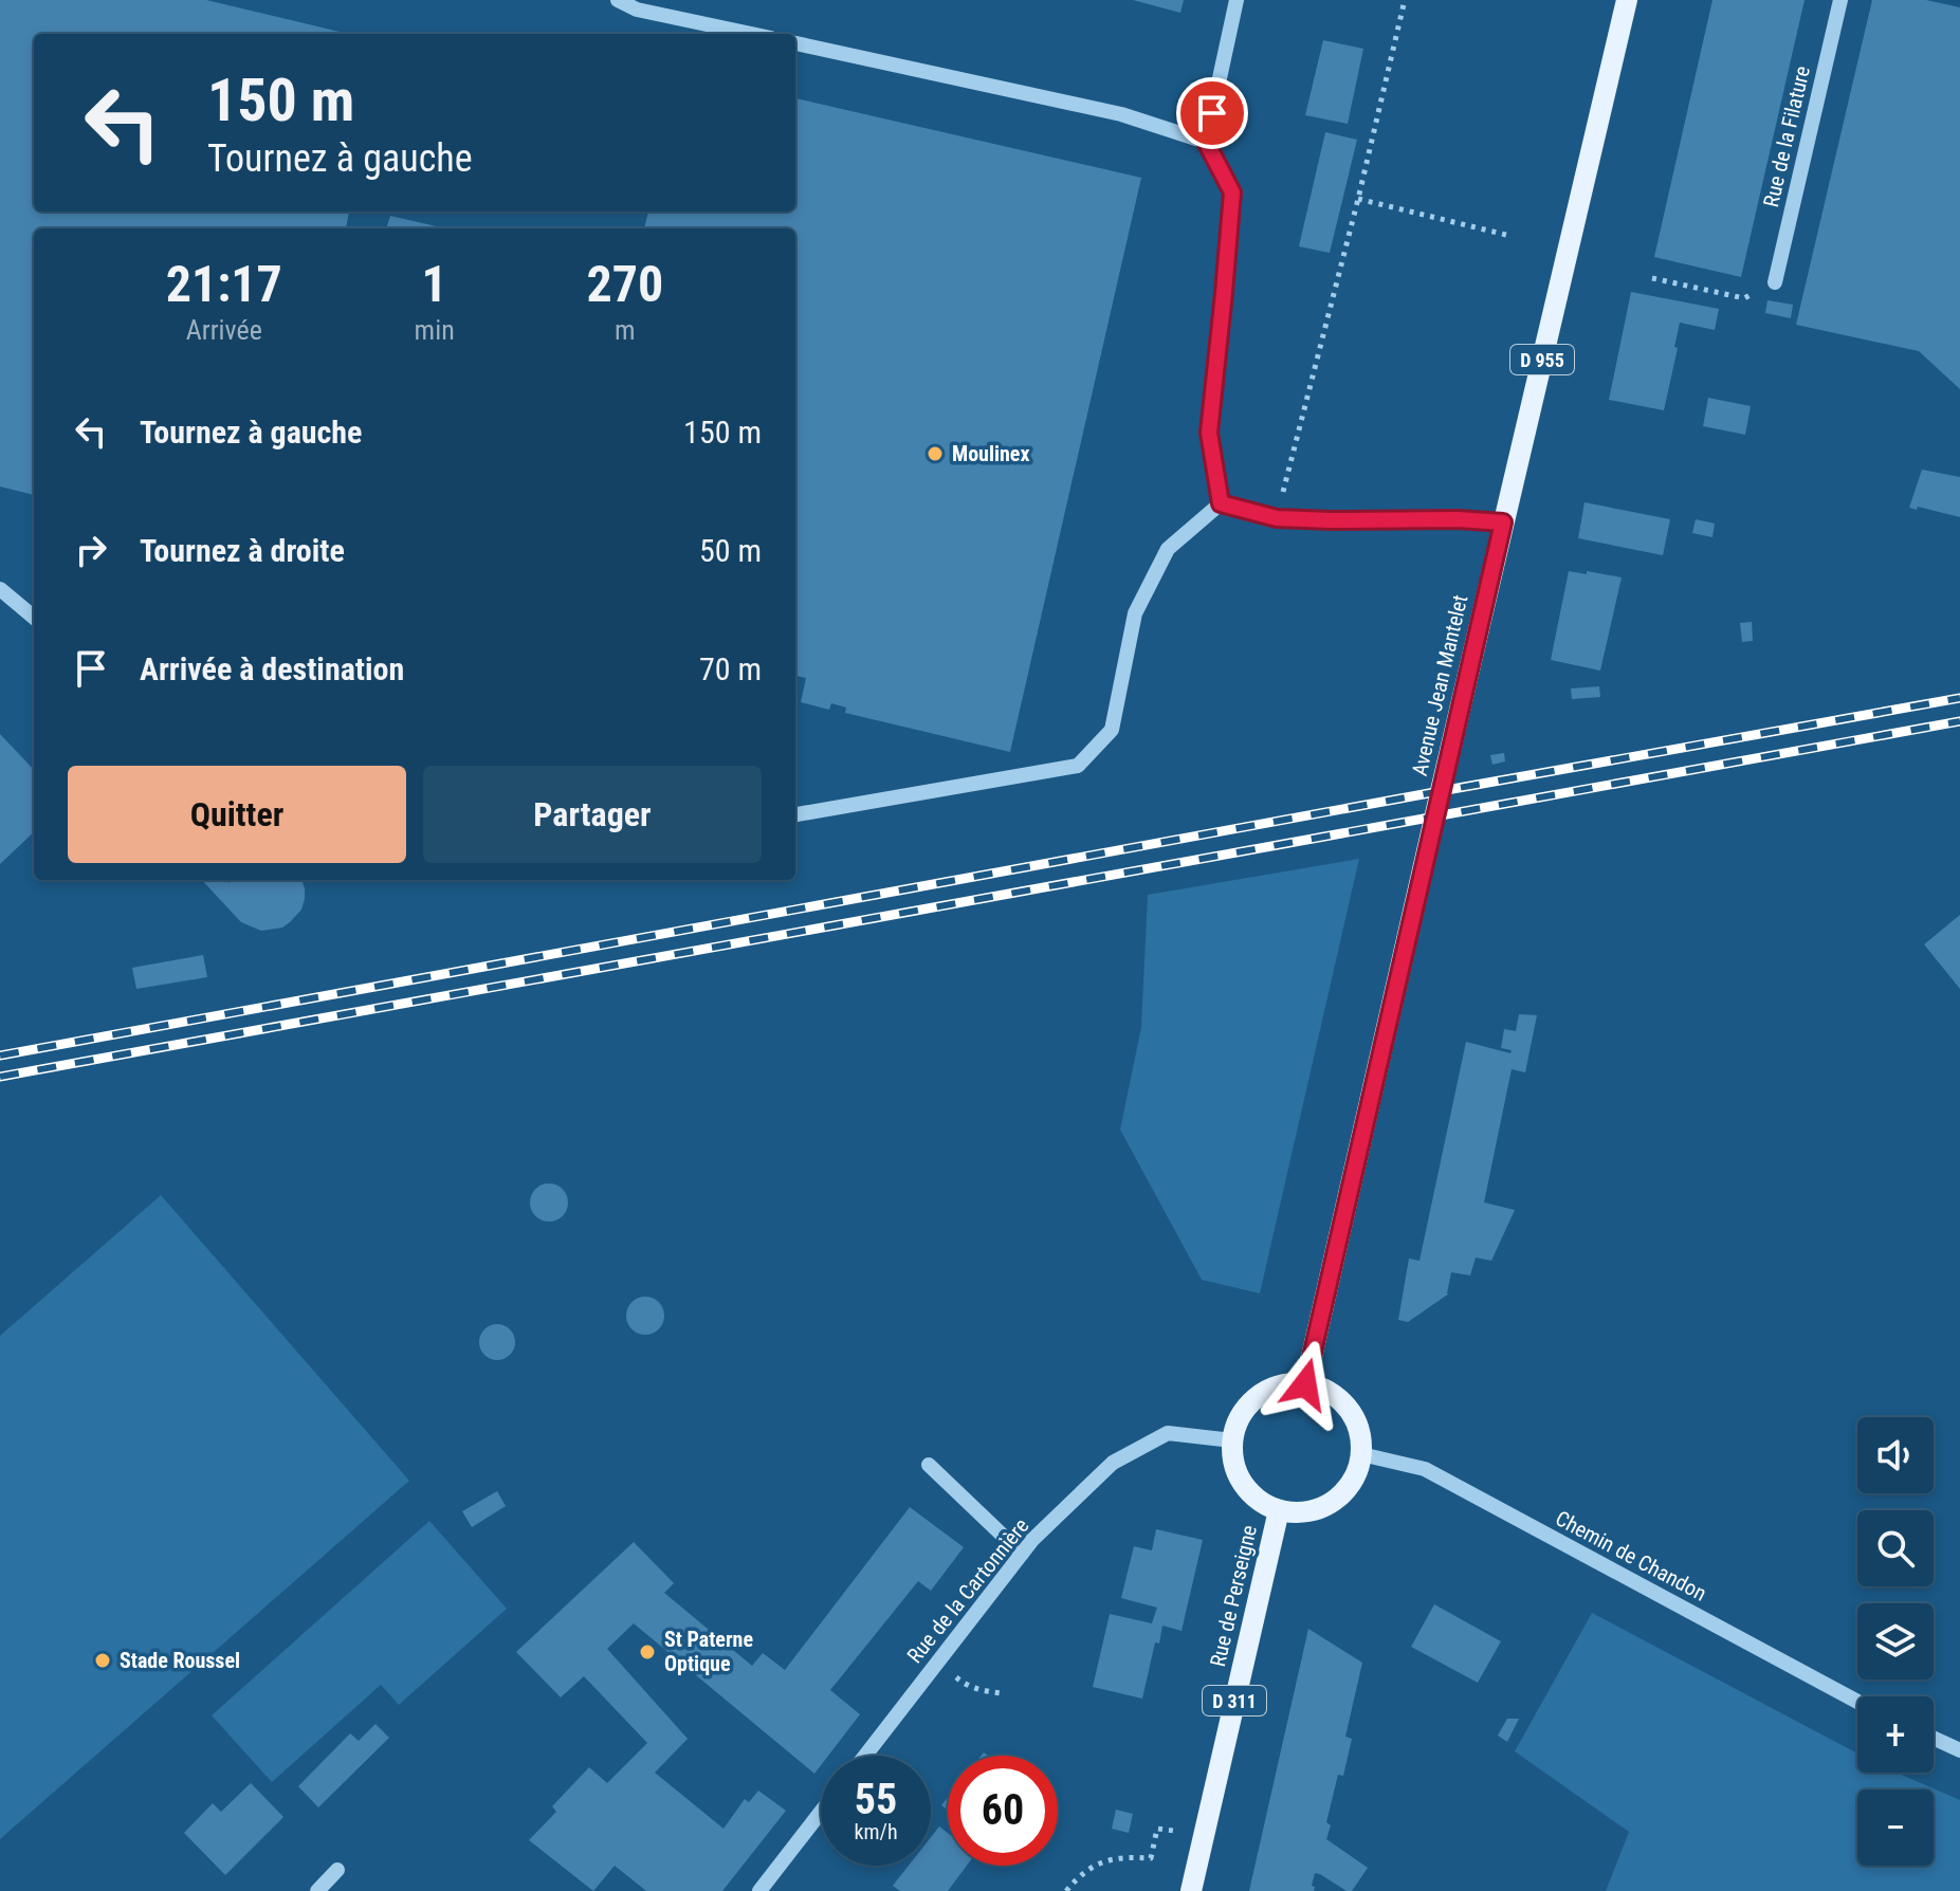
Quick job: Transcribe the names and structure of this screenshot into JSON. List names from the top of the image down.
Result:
{
  "streets": {
    "main road": [
      "D 955",
      "Avenue Jean Mantelet",
      "Rue de Perseigne",
      "D 311"
    ],
    "street": ["Rue de la Filature", "Chemin de Chandon", "Rue de la Cartonnière"]
  },
  "crossings": [
    ["Avenue Jean Mantelet", "Chemin de Chandon"],
    ["Avenue Jean Mantelet", "Rue de la Cartonnière"],
    ["Avenue Jean Mantelet", "Rue de Perseigne"],
    ["Chemin de Chandon", "Rue de la Cartonnière"],
    ["Chemin de Chandon", "Rue de Perseigne"],
    ["Rue de la Cartonnière", "Rue de Perseigne"]
  ],
  "places": ["Moulinex", "St Paterne Optique", "Stade Roussel"],
  "page": {
    "turn": ["150 m", "Tournez à gauche"],
    "eta": [
      "21:17",
      "Arrivée",
      "1",
      "min",
      "270",
      "m"
    ],
    "list": [
      {
        "name": "Tournez à gauche",
        "value": "150 m"
      },
      {
        "name": "Tournez à droite",
        "value": "50 m"
      },
      {
        "name": "Arrivée à destination",
        "value": "70 m"
      }
    ],
    "buttons": ["Quitter", "Partager"],
    "map_buttons": ["+", "−"],
    "speed": "55 km/h",
    "limit": "60"
  }
}
